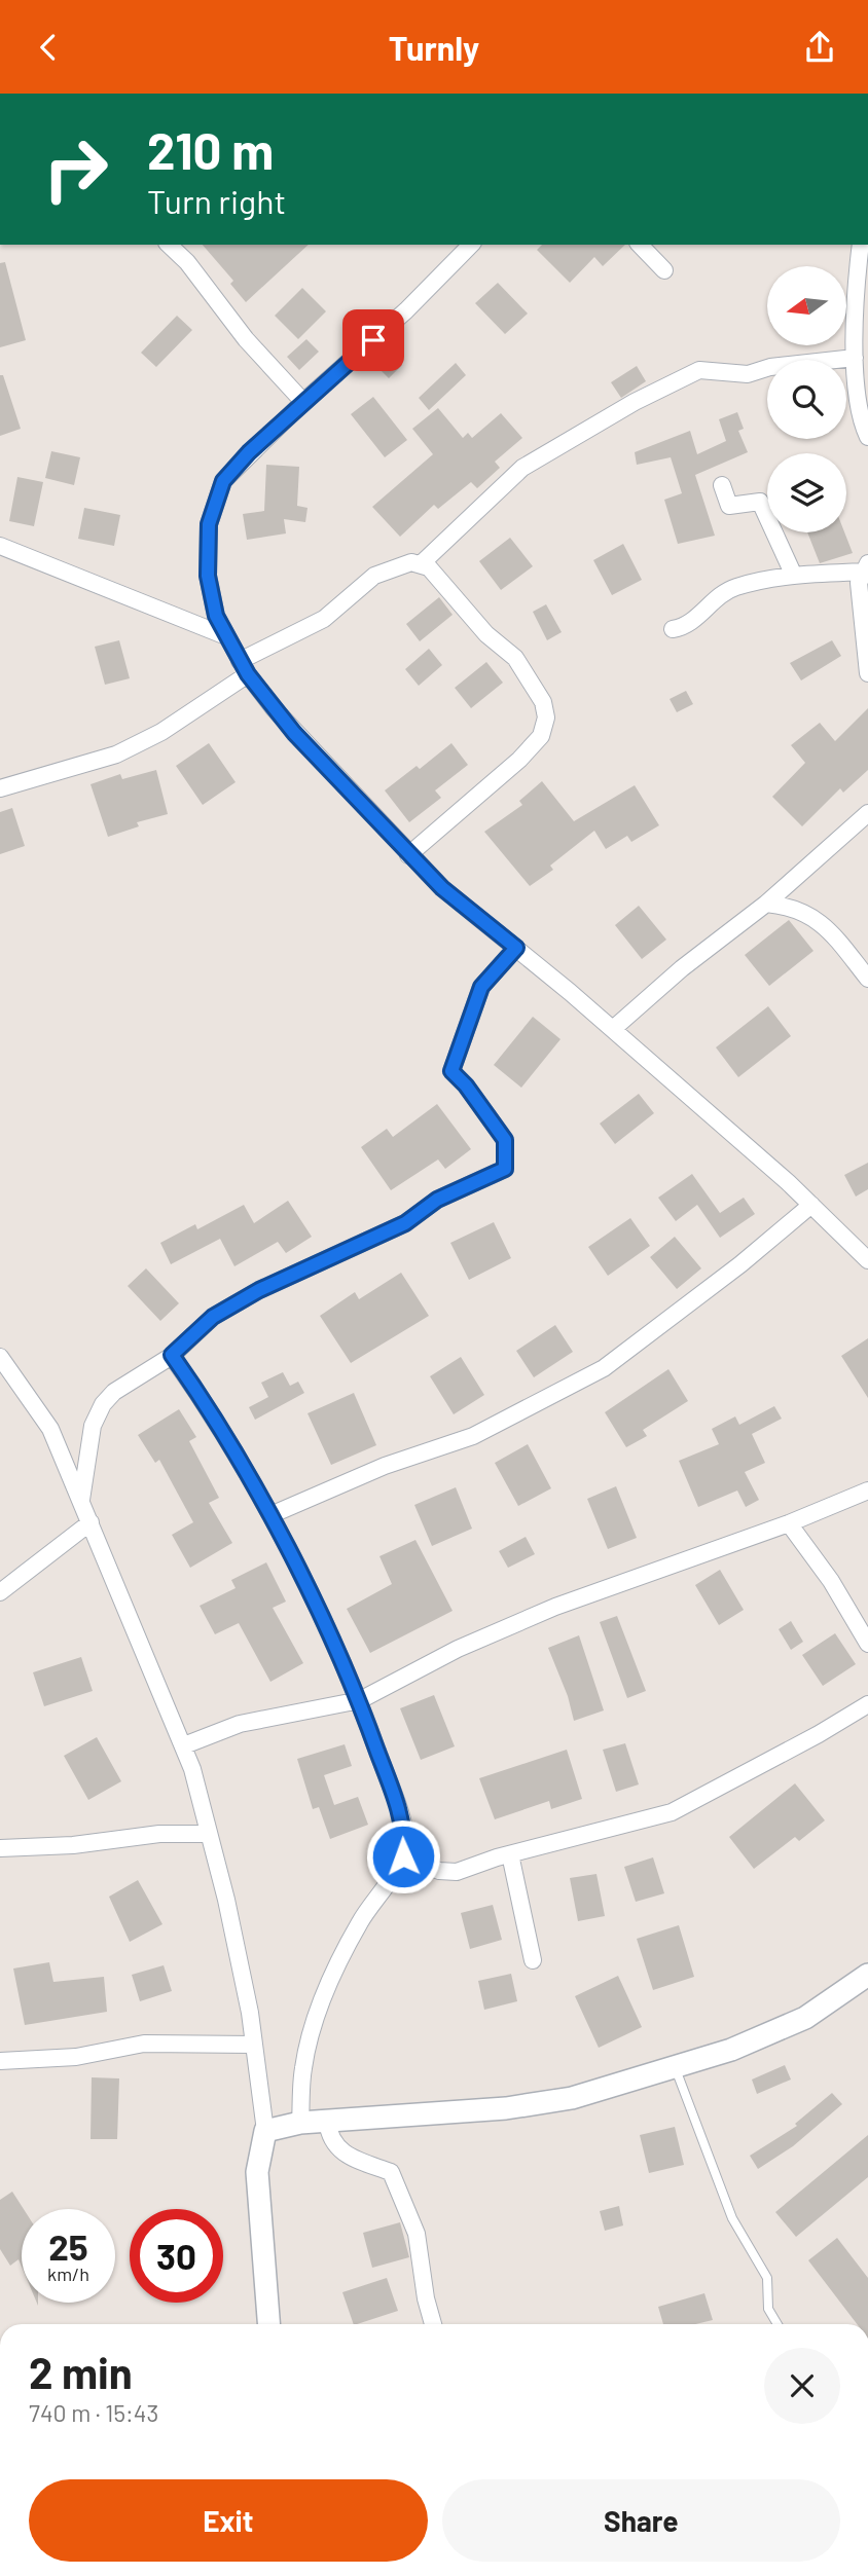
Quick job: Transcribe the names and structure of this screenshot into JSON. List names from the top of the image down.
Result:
{
  "north": "left",
  "page": {
    "header": "Turnly",
    "turn": ["210 m", "Turn right"],
    "speed": "25 km/h",
    "limit": "30",
    "heading": ["2 min", "740 m · 15:43"],
    "buttons": ["Exit", "Share"]
  }
}
